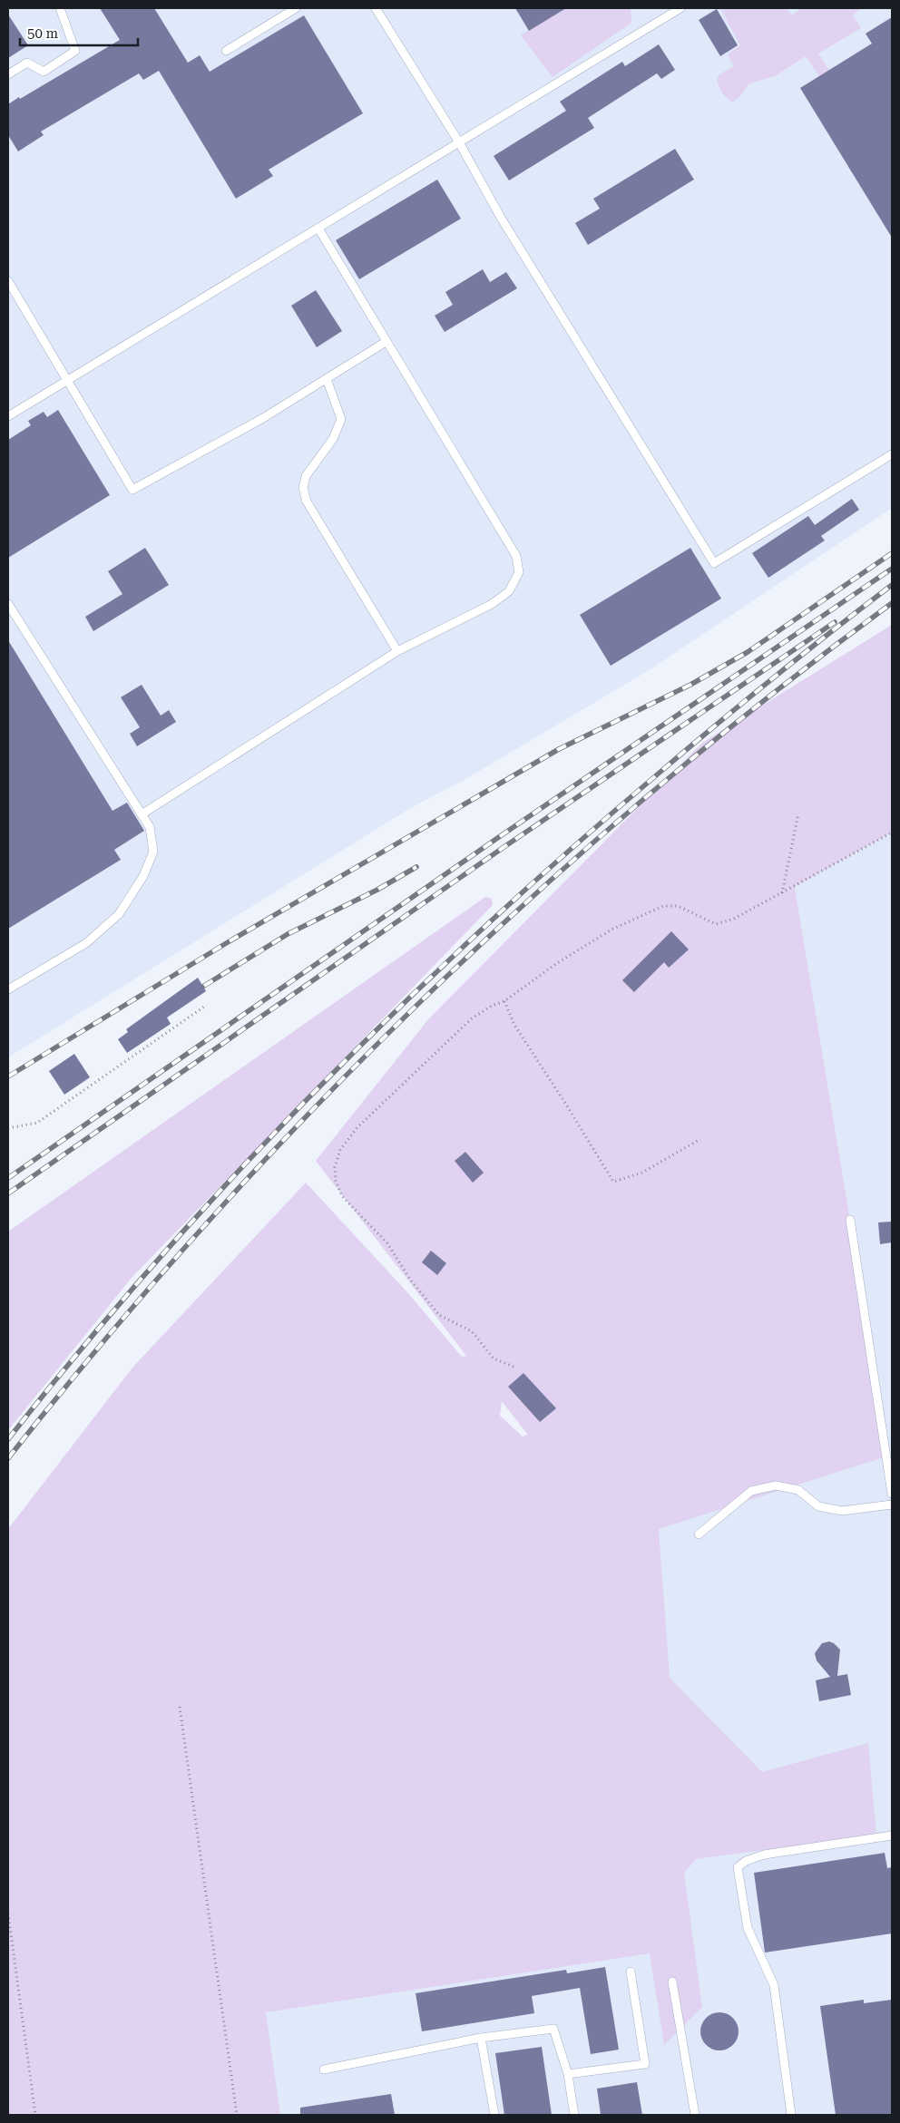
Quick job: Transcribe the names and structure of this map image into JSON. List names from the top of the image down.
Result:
{
  "scale_bar": "50 m"
}
